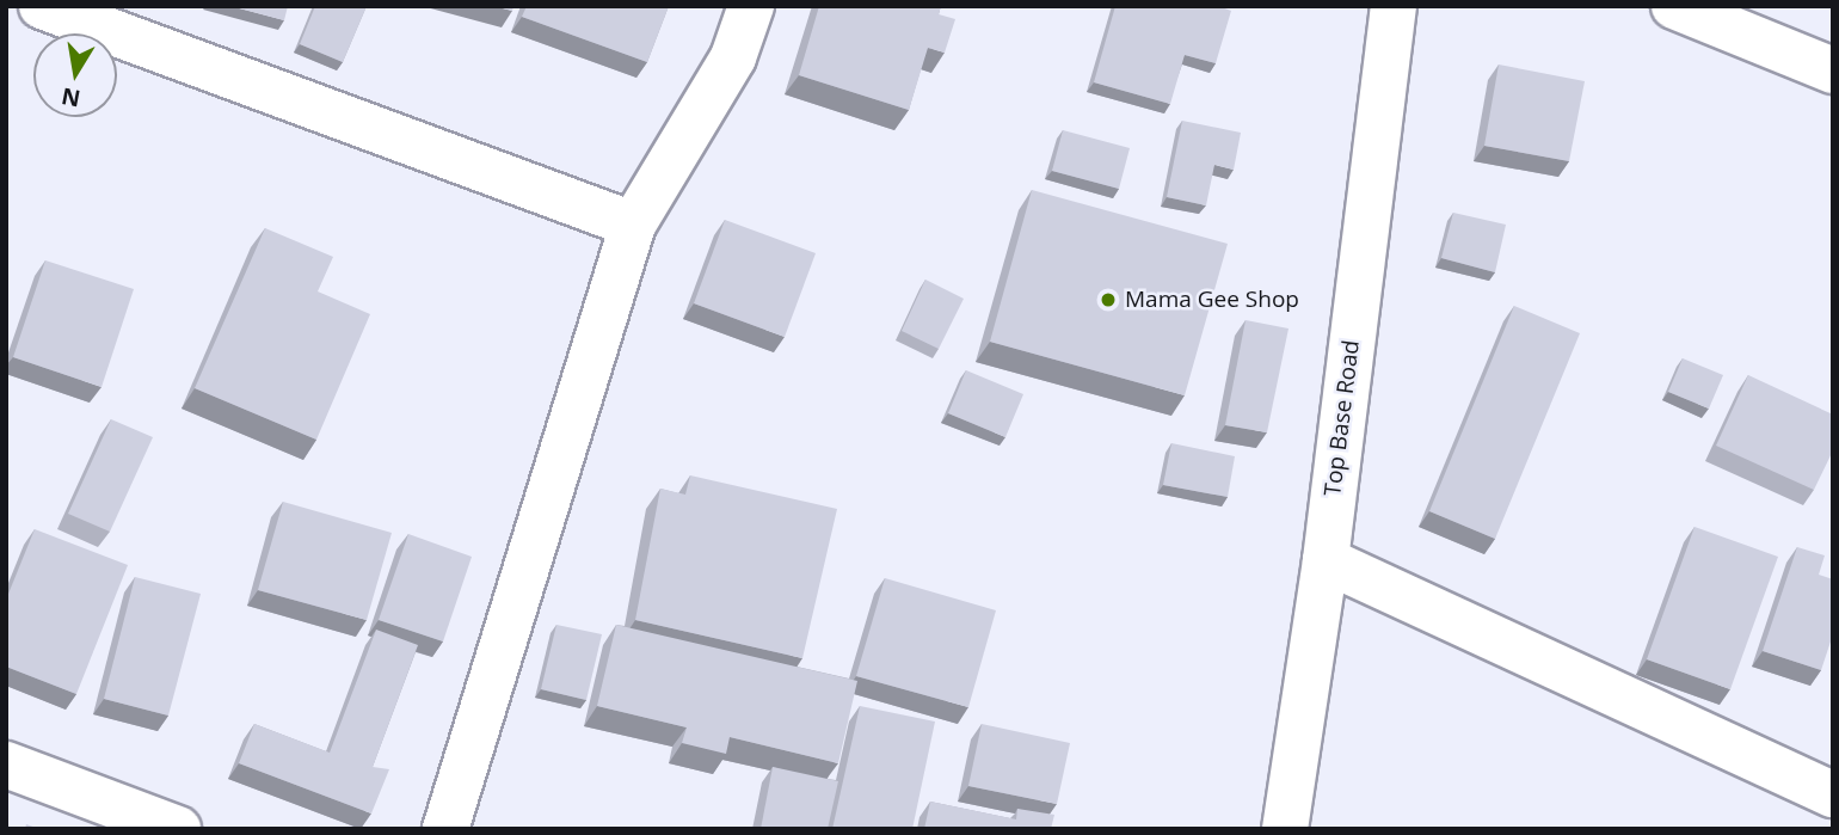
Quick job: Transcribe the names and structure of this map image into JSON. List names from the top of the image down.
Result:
{
  "streets": {
    "street": ["Top Base Road"]
  },
  "places": ["Mama Gee Shop"],
  "north": "bottom"
}
